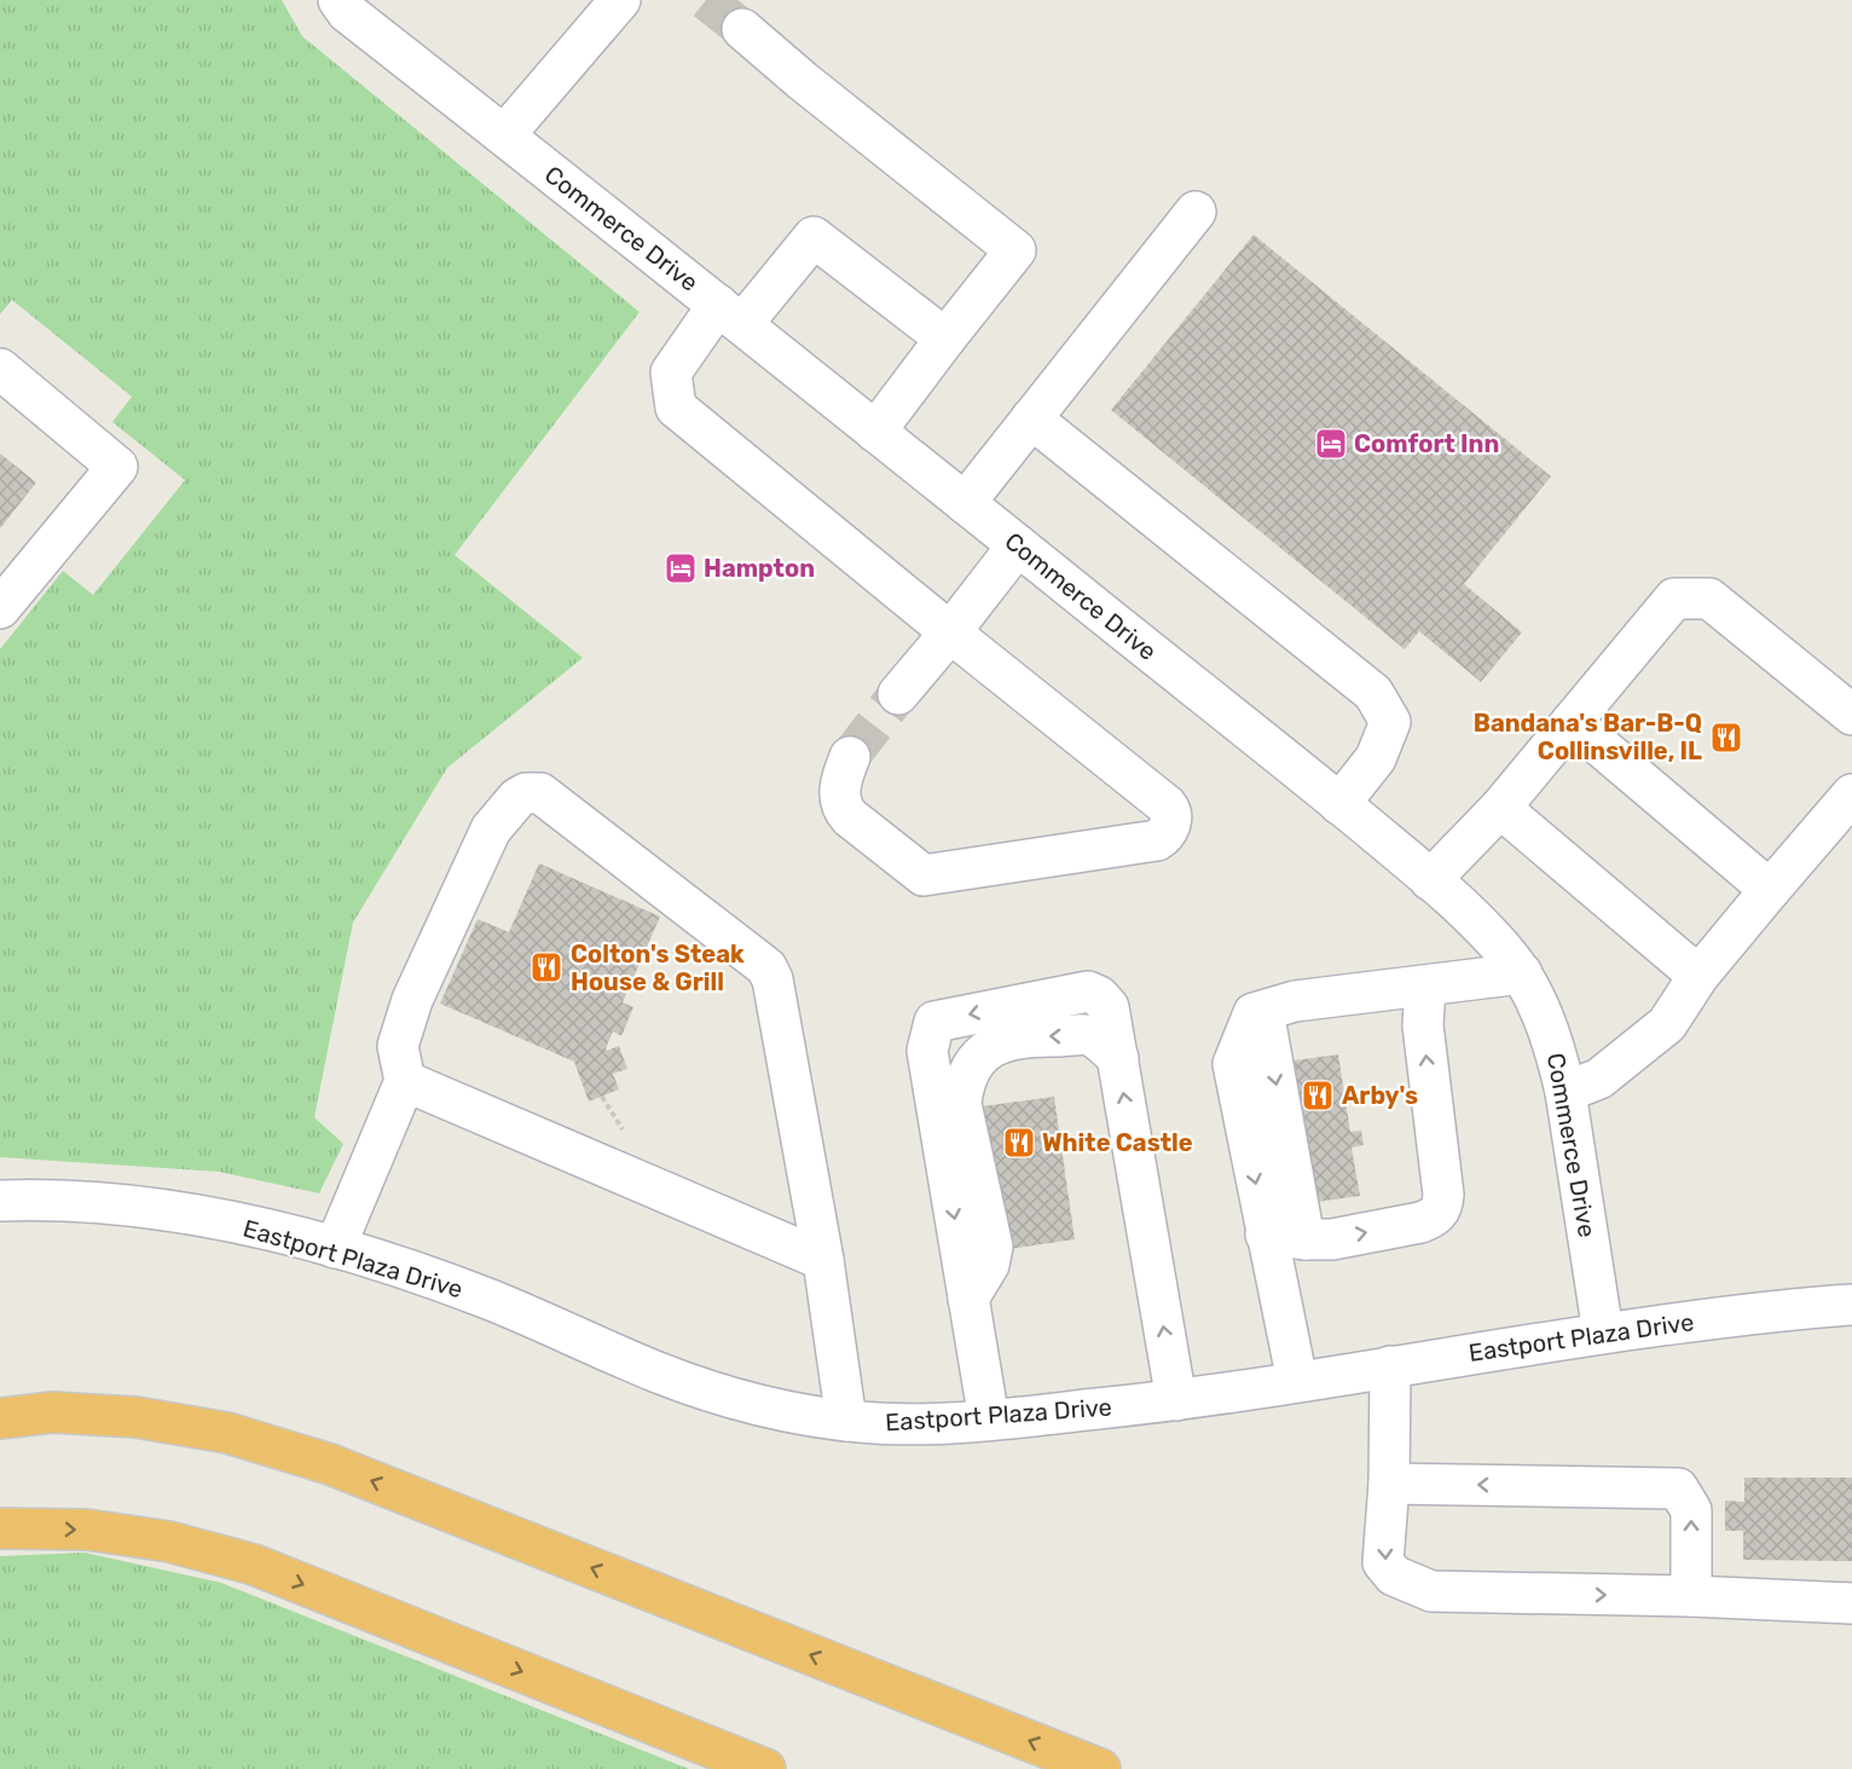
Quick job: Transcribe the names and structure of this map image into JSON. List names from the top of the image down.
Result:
{
  "streets": {
    "street": ["Commerce Drive", "Eastport Plaza Drive"]
  },
  "crossings": [
    ["Commerce Drive", "Eastport Plaza Drive"]
  ],
  "places": {
    "hotel": ["Comfort Inn", "Hampton"],
    "restaurant": [
      "Bandana's Bar-B-Q Collinsville, IL",
      "Colton's Steak House & Grill",
      "Arby's",
      "White Castle"
    ]
  }
}
